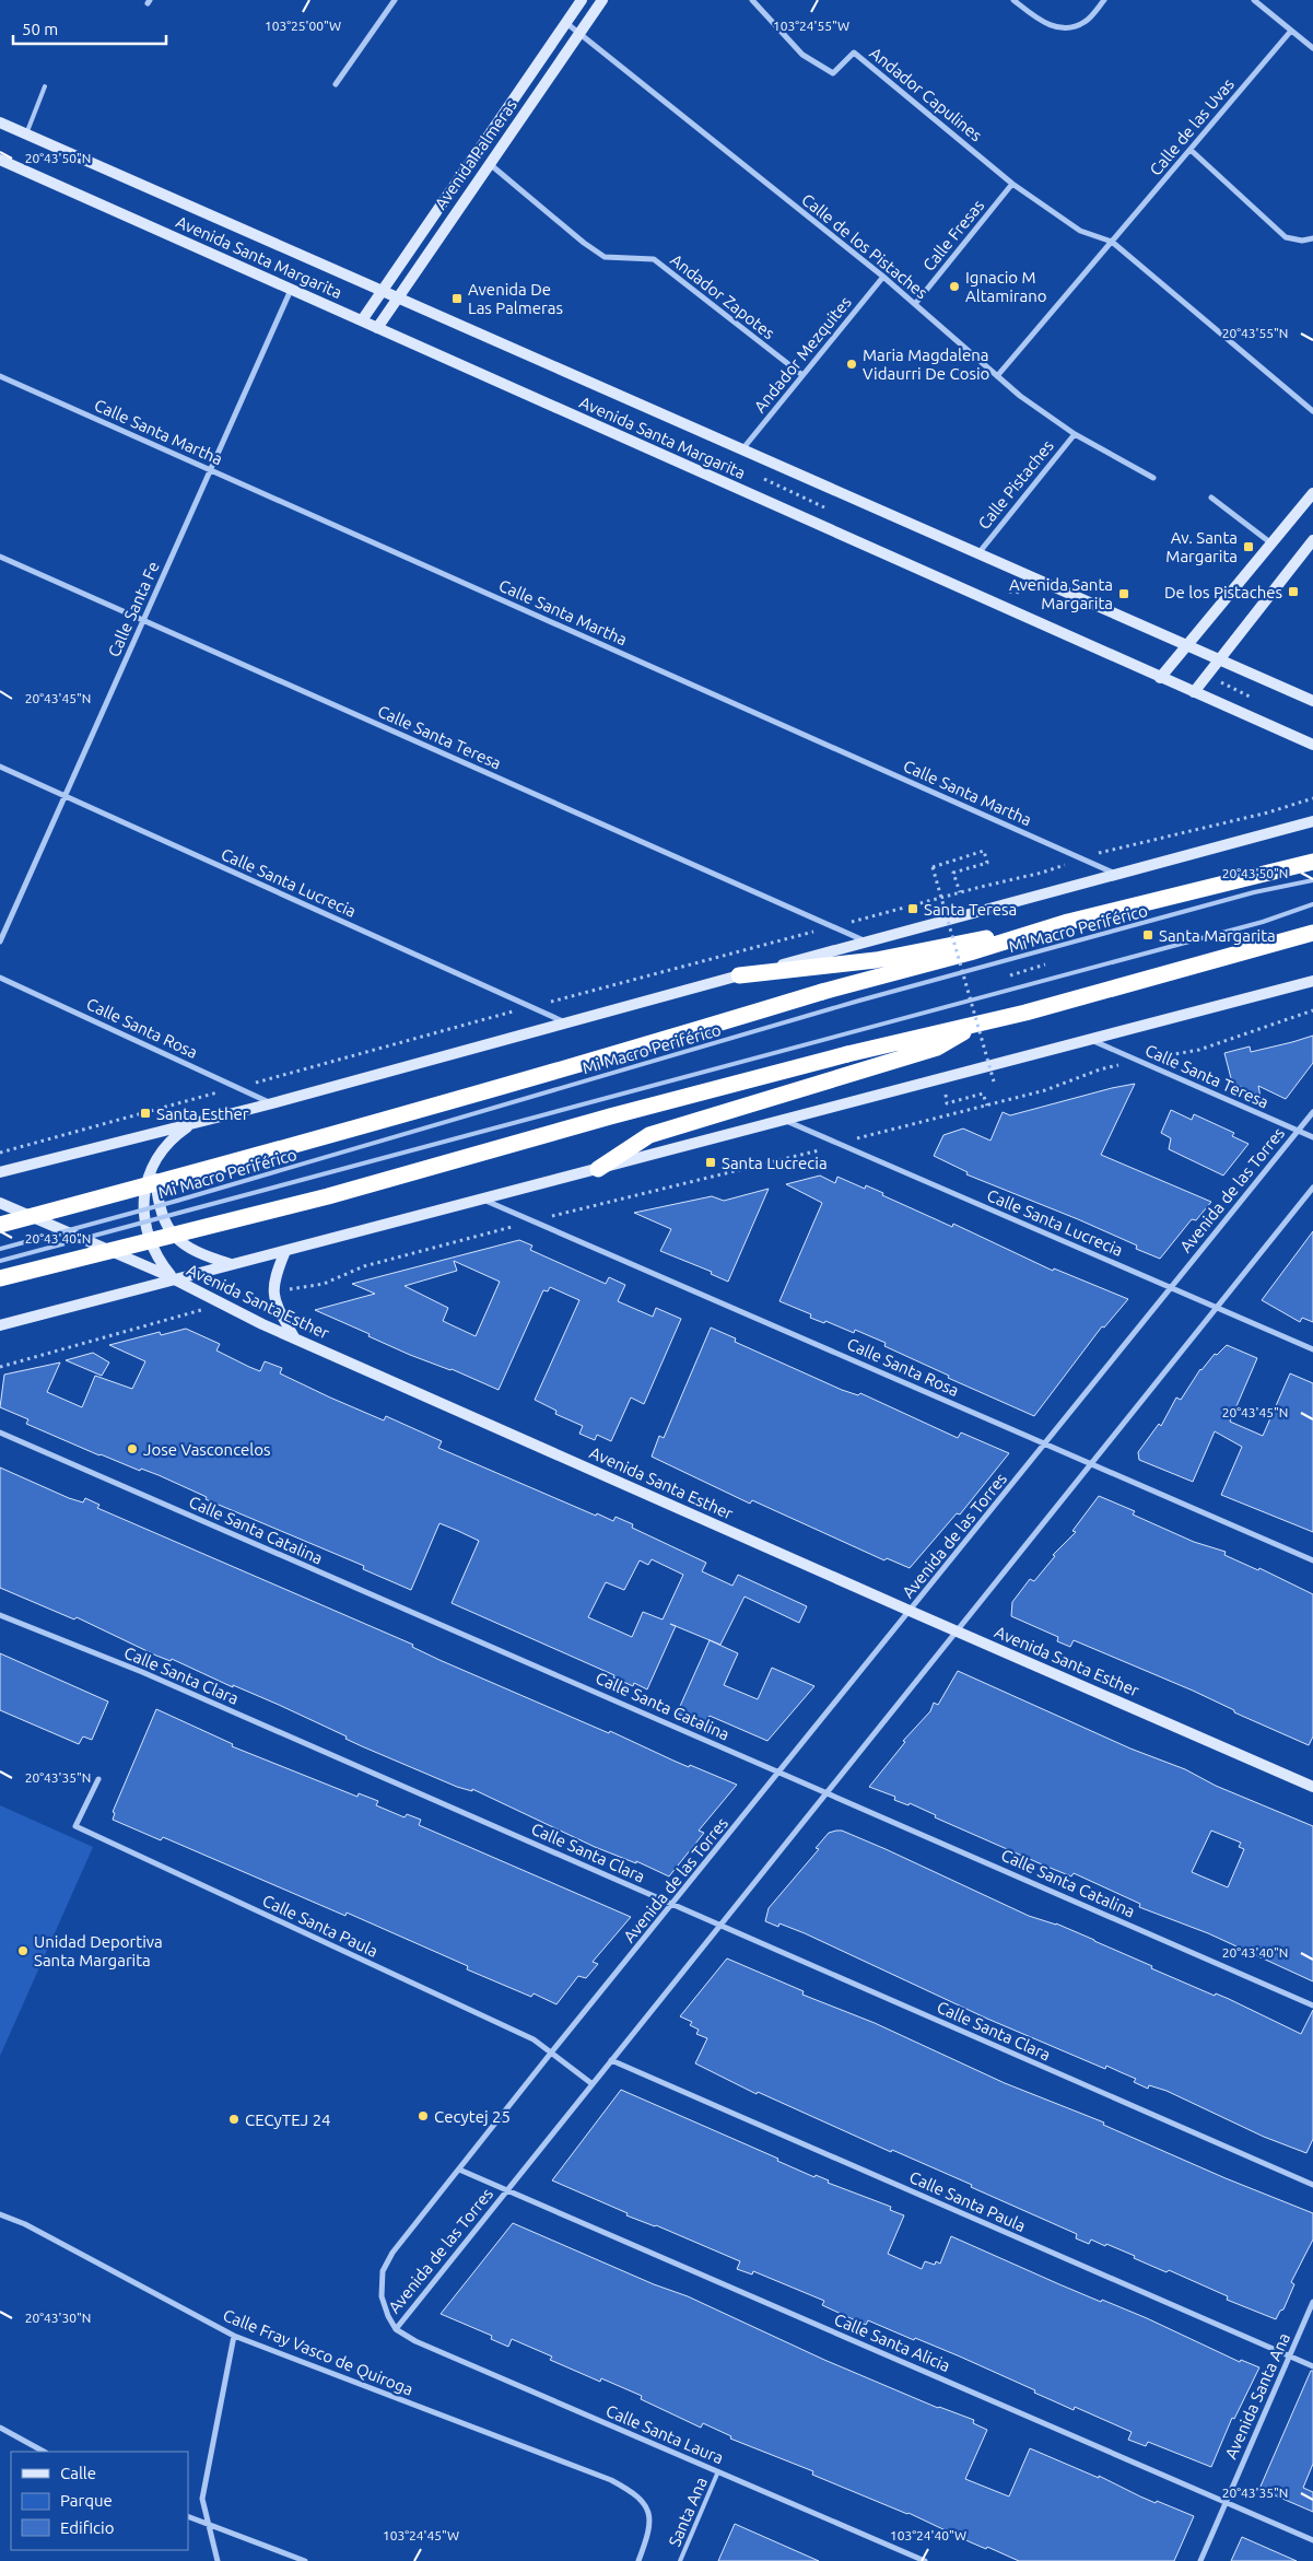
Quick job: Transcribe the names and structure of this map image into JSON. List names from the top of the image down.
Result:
{
  "streets": {
    "main road": ["Avenida Palmeras", "Avenida Santa Margarita", "Avenida Santa Esther"],
    "street": [
      "Andador Capulines",
      "Calle de las Uvas",
      "Calle Fresas",
      "Calle de los Pistaches",
      "Andador Zapotes",
      "Andador Mezquites",
      "Calle Santa Martha",
      "Calle Pistaches",
      "Calle Santa Fe",
      "Calle Santa Teresa",
      "Calle Santa Lucrecia",
      "Calle Santa Rosa",
      "Avenida de las Torres",
      "Calle Santa Catalina",
      "Calle Santa Clara",
      "Calle Santa Paula",
      "Calle Santa Alicia",
      "Calle Fray Vasco de Quiroga",
      "Avenida Santa Ana",
      "Calle Santa Laura"
    ],
    "lane": ["Mi Macro Periférico", "Santa Ana"]
  },
  "crossings": [
    ["Andador Capulines", "Calle Fresas"],
    ["Calle de las Uvas", "Calle de los Pistaches"],
    ["Avenida Palmeras", "Calle de los Pistaches"],
    ["Avenida Palmeras", "Avenida Santa Margarita"],
    ["Avenida Palmeras", "Andador Zapotes"],
    ["Calle Fresas", "Calle de los Pistaches"],
    ["Calle de los Pistaches", "Andador Mezquites"],
    ["Calle de los Pistaches", "Calle Pistaches"],
    ["Avenida Santa Margarita", "Andador Mezquites"],
    ["Avenida Santa Margarita", "Calle Pistaches"],
    ["Avenida Santa Margarita", "Calle Santa Fe"],
    ["Andador Zapotes", "Andador Mezquites"],
    ["Calle Santa Martha", "Calle Santa Fe"],
    ["Calle Santa Fe", "Calle Santa Teresa"],
    ["Calle Santa Fe", "Calle Santa Lucrecia"],
    ["Calle Santa Teresa", "Avenida de las Torres"],
    ["Calle Santa Lucrecia", "Avenida de las Torres"],
    ["Calle Santa Rosa", "Avenida de las Torres"],
    ["Avenida de las Torres", "Avenida Santa Esther"],
    ["Avenida de las Torres", "Calle Santa Catalina"],
    ["Avenida de las Torres", "Calle Santa Clara"],
    ["Avenida de las Torres", "Calle Santa Paula"],
    ["Avenida de las Torres", "Calle Santa Alicia"],
    ["Avenida de las Torres", "Calle Santa Laura"],
    ["Calle Santa Paula", "Avenida Santa Ana"],
    ["Calle Santa Alicia", "Avenida Santa Ana"],
    ["Calle Santa Laura", "Santa Ana"]
  ],
  "places": {
    "other": [
      "Ignacio M Altamirano",
      "Maria Magdalena Vidaurri De Cosio",
      "Jose Vasconcelos",
      "Unidad Deportiva Santa Margarita",
      "Cecytej 25",
      "CECyTEJ 24"
    ],
    "transit": [
      "Avenida De Las Palmeras",
      "Av. Santa Margarita",
      "De los Pistaches",
      "Avenida Santa Margarita",
      "Santa Teresa",
      "Santa Margarita",
      "Santa Esther",
      "Santa Lucrecia"
    ]
  },
  "legend": ["Calle", "Parque", "Edificio"],
  "scale_bar": "50 m",
  "coordinates": [
    "103°25'00\"W",
    "103°24'55\"W",
    "20°43'50\"N",
    "20°43'55\"N",
    "20°43'45\"N",
    "20°43'40\"N",
    "20°43'35\"N",
    "20°43'30\"N",
    "103°24'45\"W",
    "103°24'40\"W"
  ]
}
